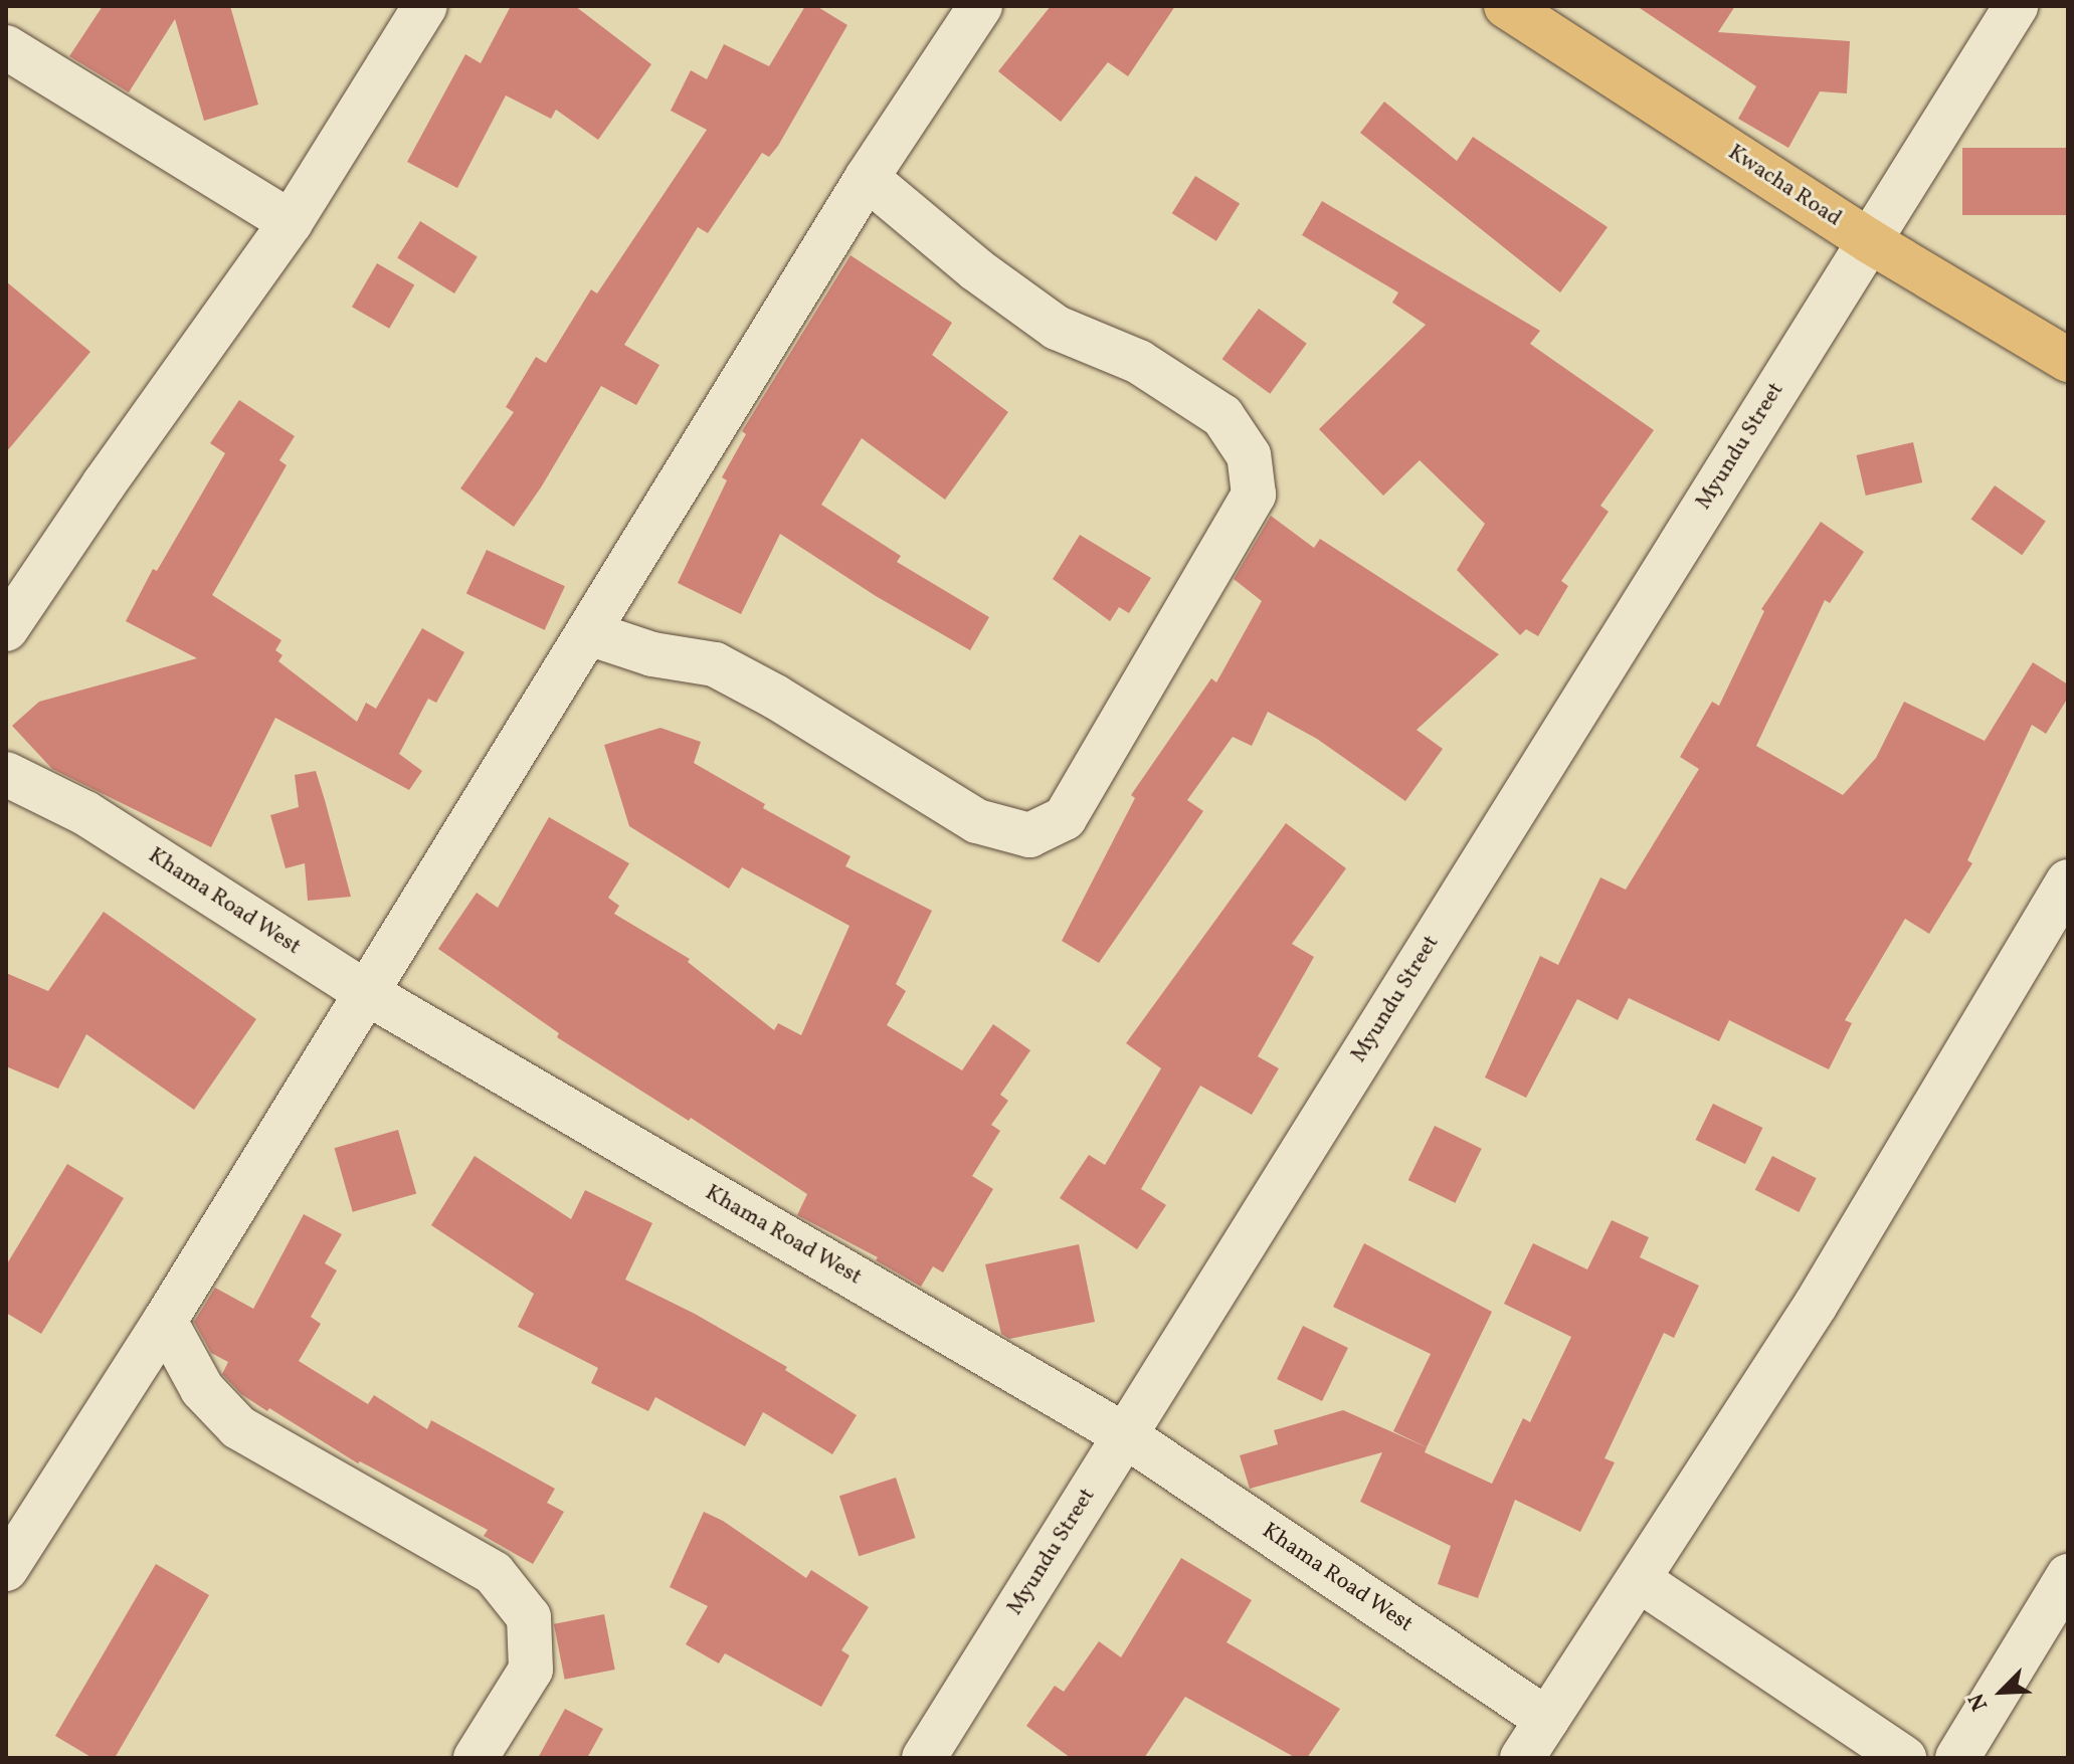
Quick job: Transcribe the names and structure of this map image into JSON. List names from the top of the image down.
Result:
{
  "streets": {
    "main road": ["Kwacha Road"],
    "street": ["Myundu Street", "Khama Road West"]
  },
  "crossings": [
    ["Kwacha Road", "Myundu Street"],
    ["Myundu Street", "Khama Road West"]
  ],
  "north": "bottom left"
}
